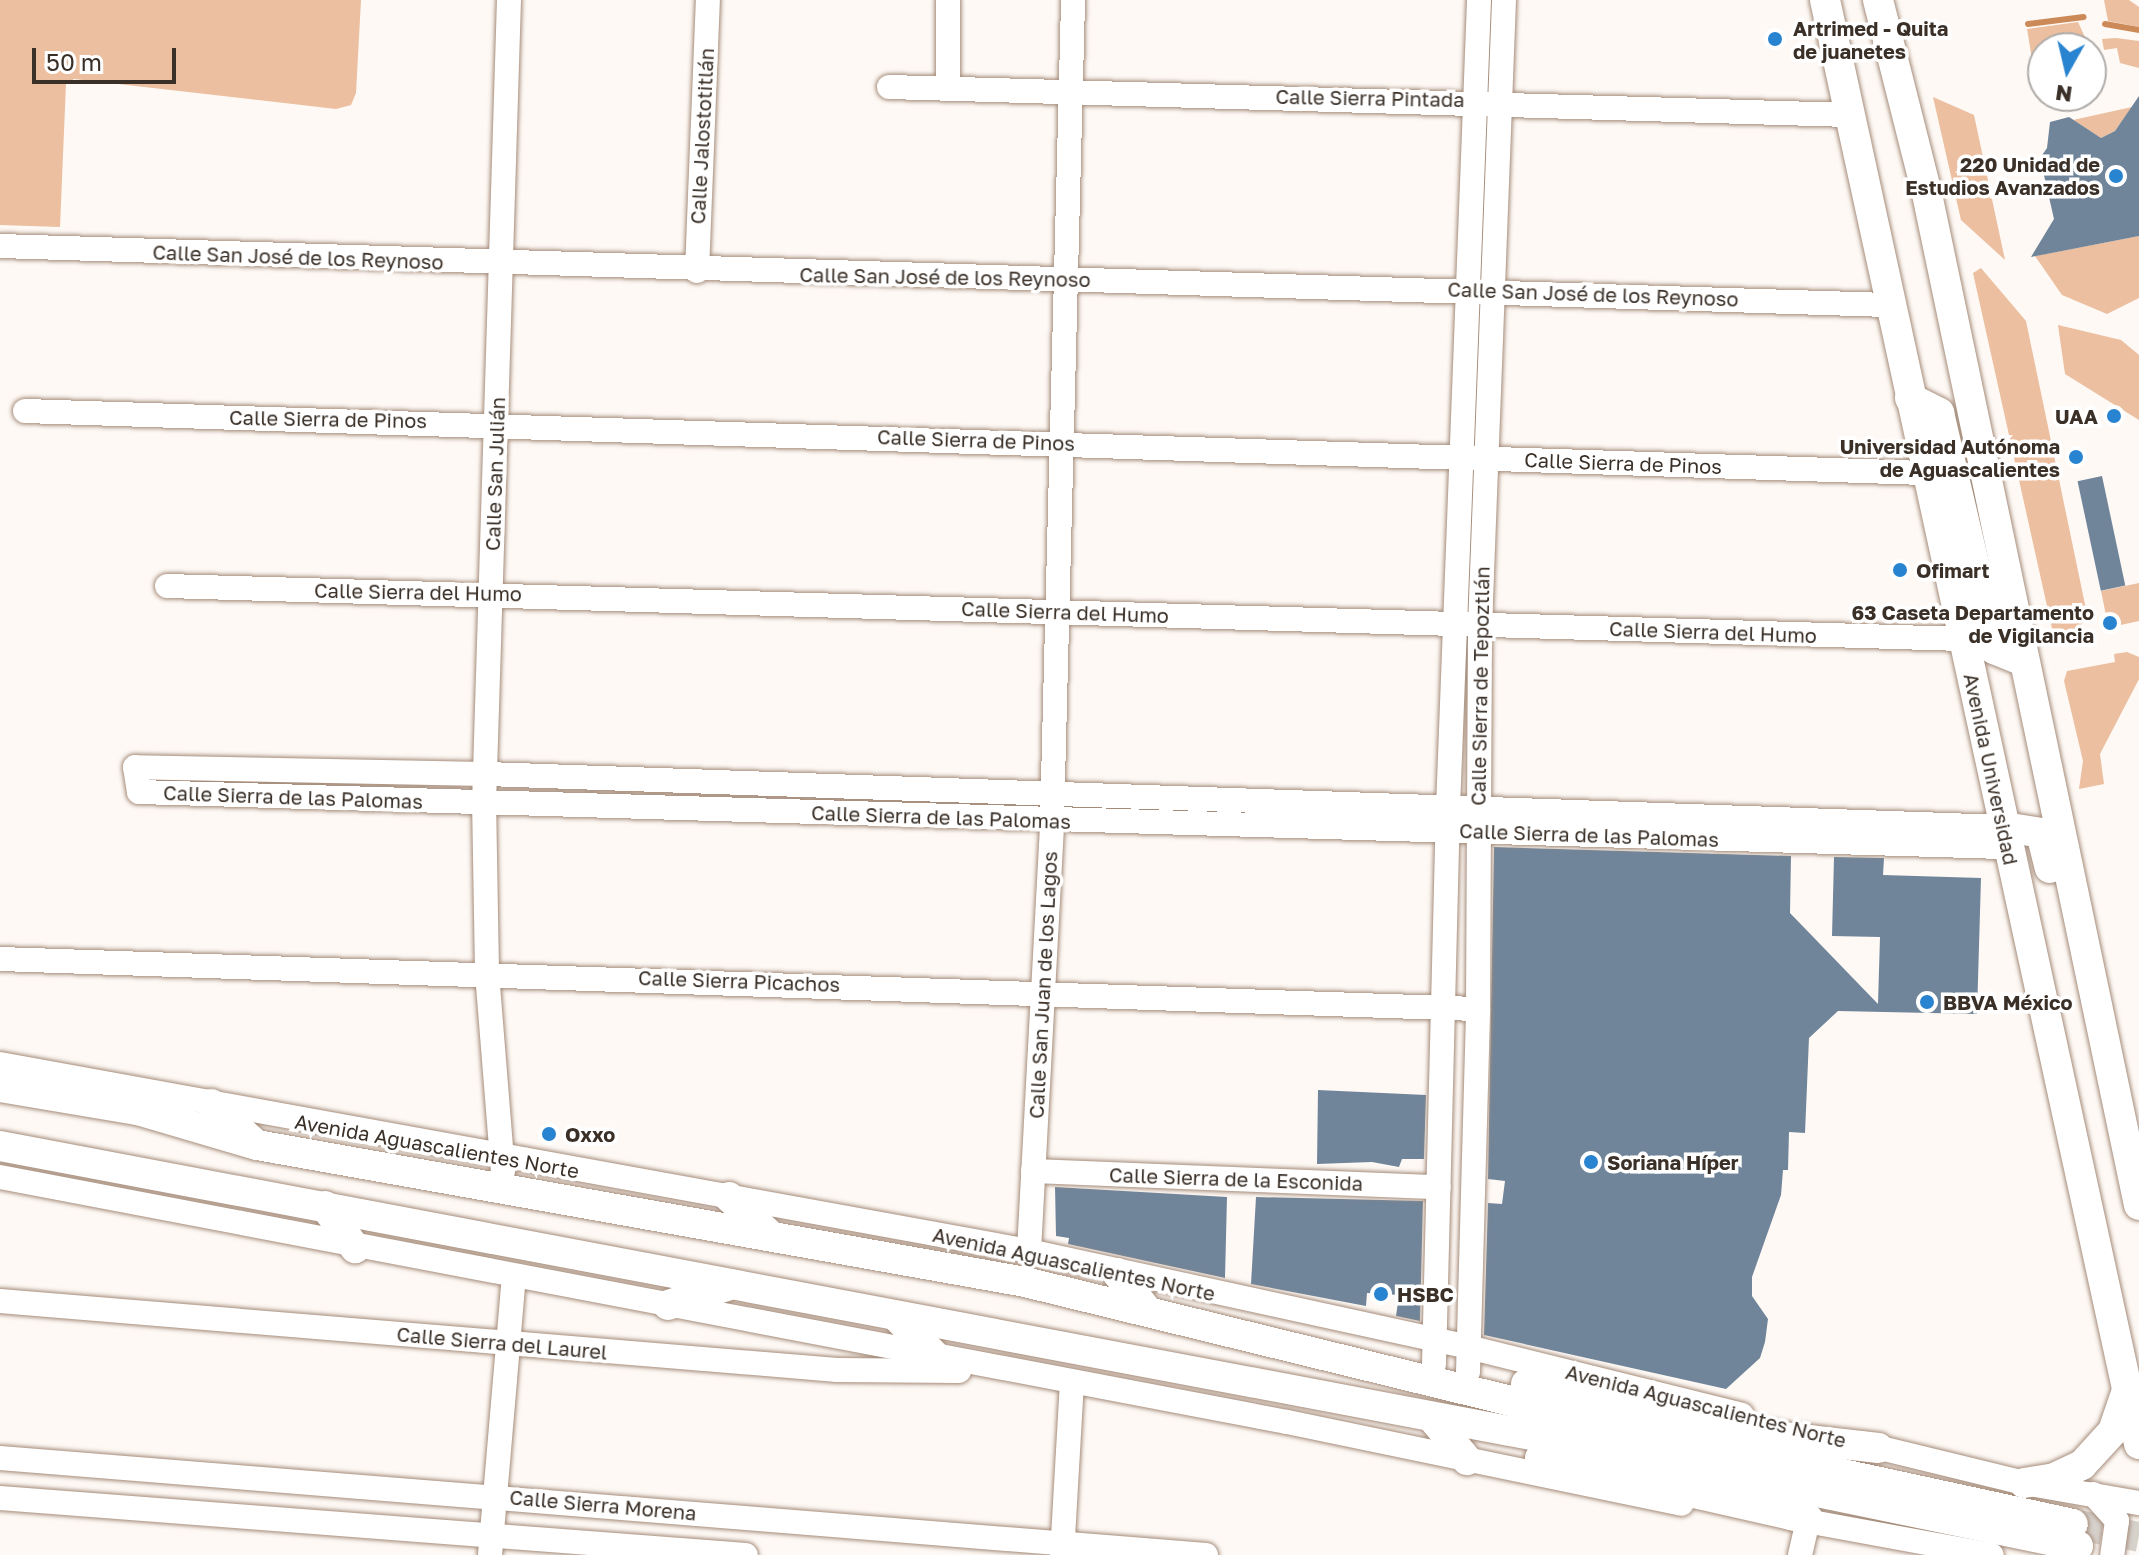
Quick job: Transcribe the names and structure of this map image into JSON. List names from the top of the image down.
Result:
{
  "streets": {
    "main road": ["Avenida Universidad", "Avenida Aguascalientes Norte"],
    "street": [
      "Calle Sierra Pintada",
      "Calle Jalostotitlán",
      "Calle San José de los Reynoso",
      "Calle Sierra de Pinos",
      "Calle San Julián",
      "Calle Sierra del Humo",
      "Calle Sierra de Tepoztlán",
      "Calle Sierra de las Palomas",
      "Calle Sierra Picachos",
      "Calle San Juan de los Lagos",
      "Calle Sierra de la Esconida",
      "Calle Sierra del Laurel",
      "Calle Sierra Morena"
    ]
  },
  "crossings": [
    ["Calle Sierra Pintada", "Calle Sierra de Tepoztlán"],
    ["Calle Sierra Pintada", "Avenida Universidad"],
    ["Calle Sierra Pintada", "Calle San Juan de los Lagos"],
    ["Calle Jalostotitlán", "Calle San José de los Reynoso"],
    ["Calle San José de los Reynoso", "Calle San Julián"],
    ["Calle San José de los Reynoso", "Calle Sierra de Tepoztlán"],
    ["Calle San José de los Reynoso", "Avenida Universidad"],
    ["Calle San José de los Reynoso", "Calle San Juan de los Lagos"],
    ["Calle Sierra de Pinos", "Calle San Julián"],
    ["Calle Sierra de Pinos", "Calle Sierra de Tepoztlán"],
    ["Calle Sierra de Pinos", "Avenida Universidad"],
    ["Calle Sierra de Pinos", "Calle San Juan de los Lagos"],
    ["Calle San Julián", "Calle Sierra del Humo"],
    ["Calle San Julián", "Calle Sierra de las Palomas"],
    ["Calle San Julián", "Calle Sierra Picachos"],
    ["Calle San Julián", "Avenida Aguascalientes Norte"],
    ["Calle Sierra del Humo", "Calle Sierra de Tepoztlán"],
    ["Calle Sierra del Humo", "Avenida Universidad"],
    ["Calle Sierra del Humo", "Calle San Juan de los Lagos"],
    ["Calle Sierra de Tepoztlán", "Calle Sierra de las Palomas"],
    ["Calle Sierra de Tepoztlán", "Calle Sierra Picachos"],
    ["Calle Sierra de Tepoztlán", "Avenida Aguascalientes Norte"],
    ["Calle Sierra de Tepoztlán", "Calle Sierra de la Esconida"],
    ["Avenida Universidad", "Calle Sierra de las Palomas"],
    ["Calle Sierra de las Palomas", "Calle San Juan de los Lagos"],
    ["Calle Sierra Picachos", "Calle San Juan de los Lagos"],
    ["Calle San Juan de los Lagos", "Avenida Aguascalientes Norte"],
    ["Calle San Juan de los Lagos", "Calle Sierra de la Esconida"]
  ],
  "places": [
    "Artrimed - Quita de juanetes",
    "220 Unidad de Estudios Avanzados",
    "UAA",
    "Universidad Autónoma de Aguascalientes",
    "Ofimart",
    "63 Caseta Departamento de Vigilancia",
    "BBVA México",
    "Oxxo",
    "Soriana Híper",
    "HSBC"
  ],
  "scale_bar": "50 m",
  "north": "bottom"
}
